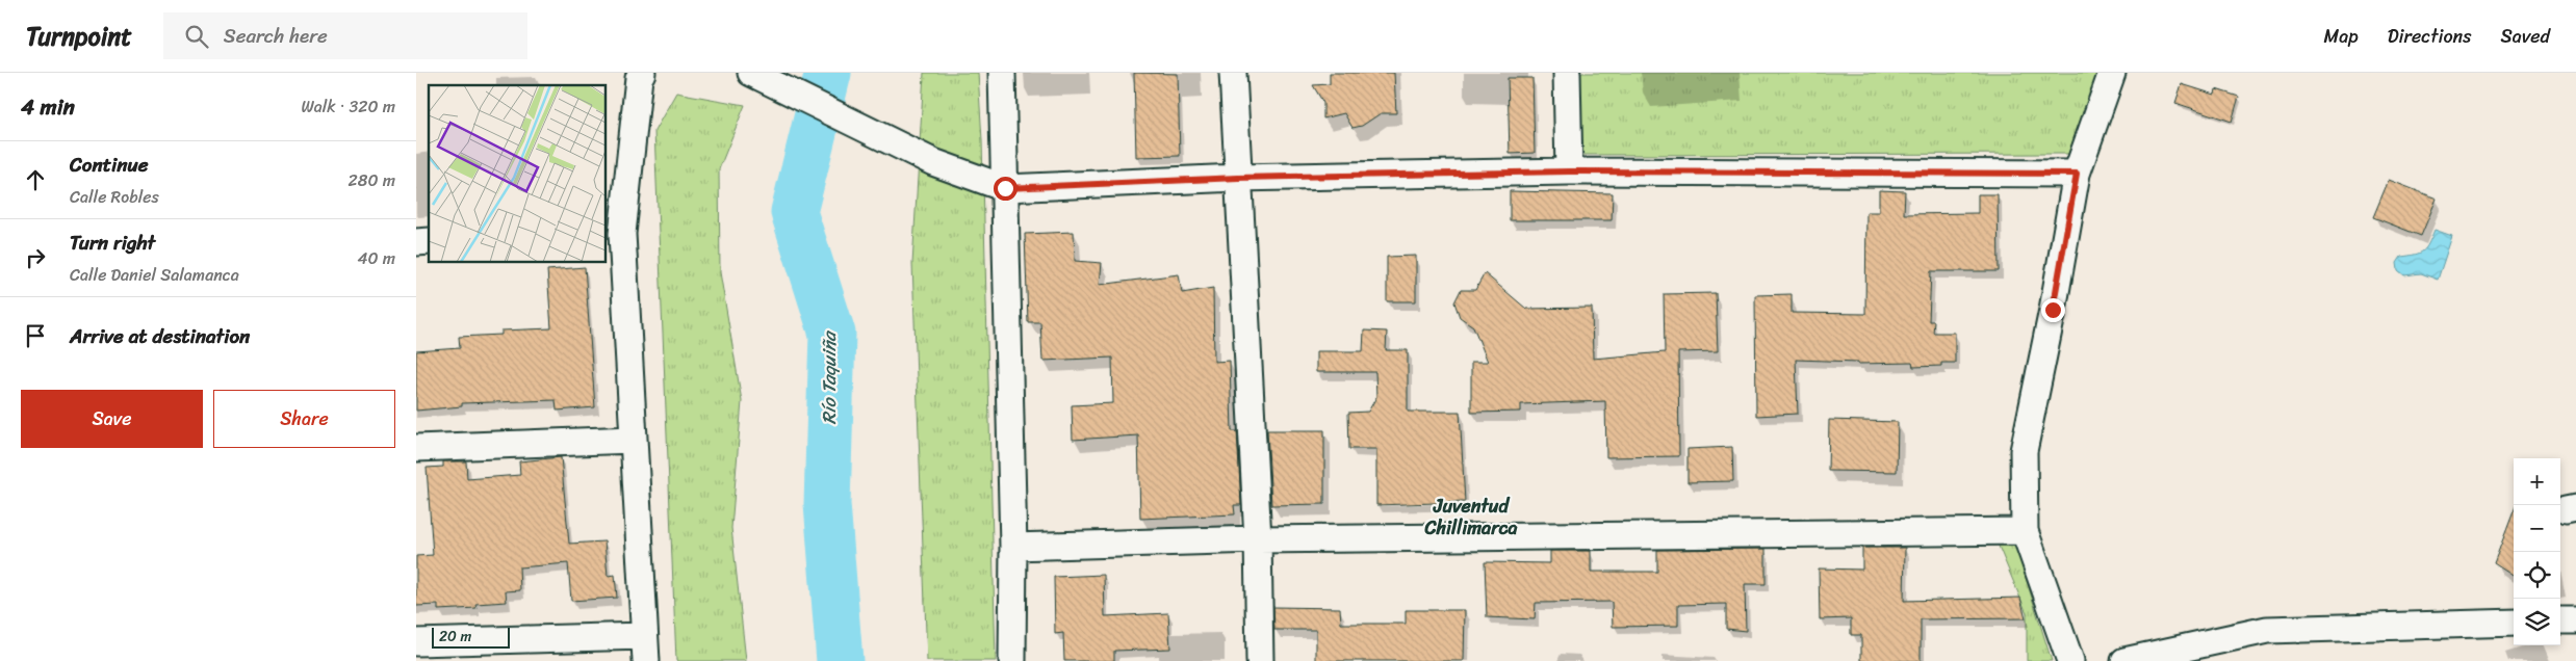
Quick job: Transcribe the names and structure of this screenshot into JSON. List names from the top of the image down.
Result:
{
  "districts": ["Juventud Chillimarca"],
  "water": ["Río Taquiña"],
  "scale_bar": "20 m",
  "page": {
    "header": "Turnpoint",
    "search": "Search here",
    "nav": ["Map", "Directions", "Saved"],
    "heading": ["4 min", "Walk · 320 m"],
    "list": [
      ["Continue", "Calle Robles", "280 m"],
      ["Turn right", "Calle Daniel Salamanca", "40 m"],
      "Arrive at destination"
    ],
    "buttons": ["Save", "Share"],
    "map_buttons": ["+", "−"],
    "scale": "20 m"
  }
}
